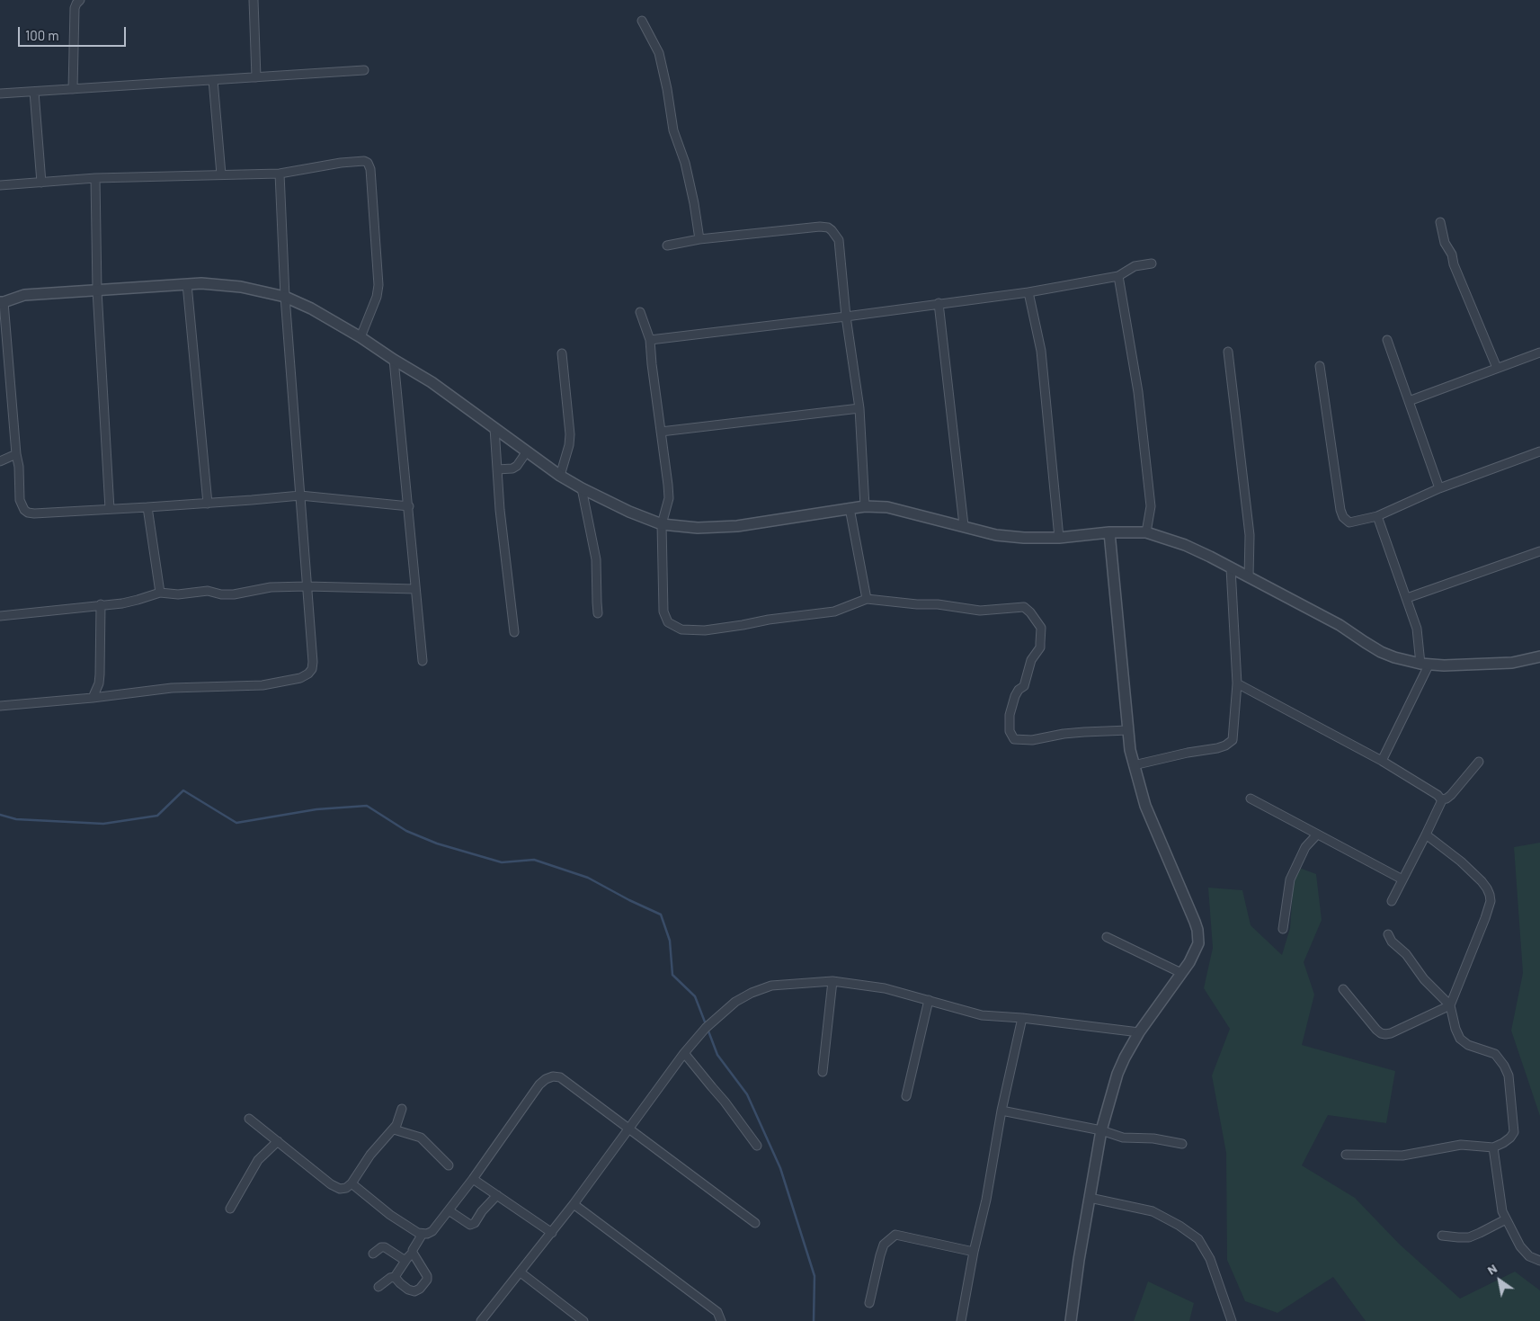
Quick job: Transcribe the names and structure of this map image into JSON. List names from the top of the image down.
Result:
{
  "scale_bar": "100 m",
  "north": "top left"
}
